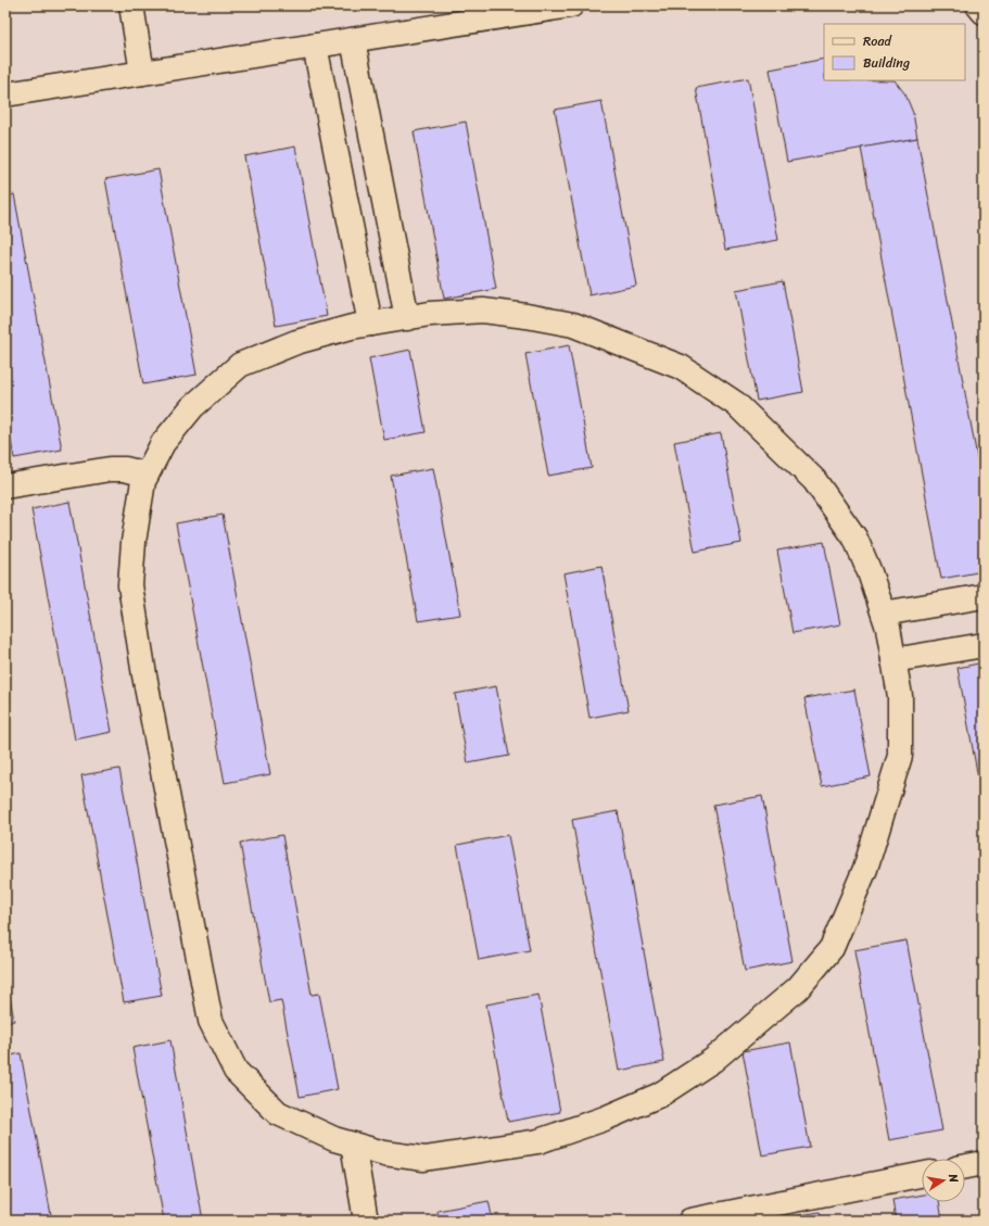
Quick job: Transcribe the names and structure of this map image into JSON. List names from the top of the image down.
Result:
{
  "legend": ["Road", "Building"],
  "north": "right"
}
